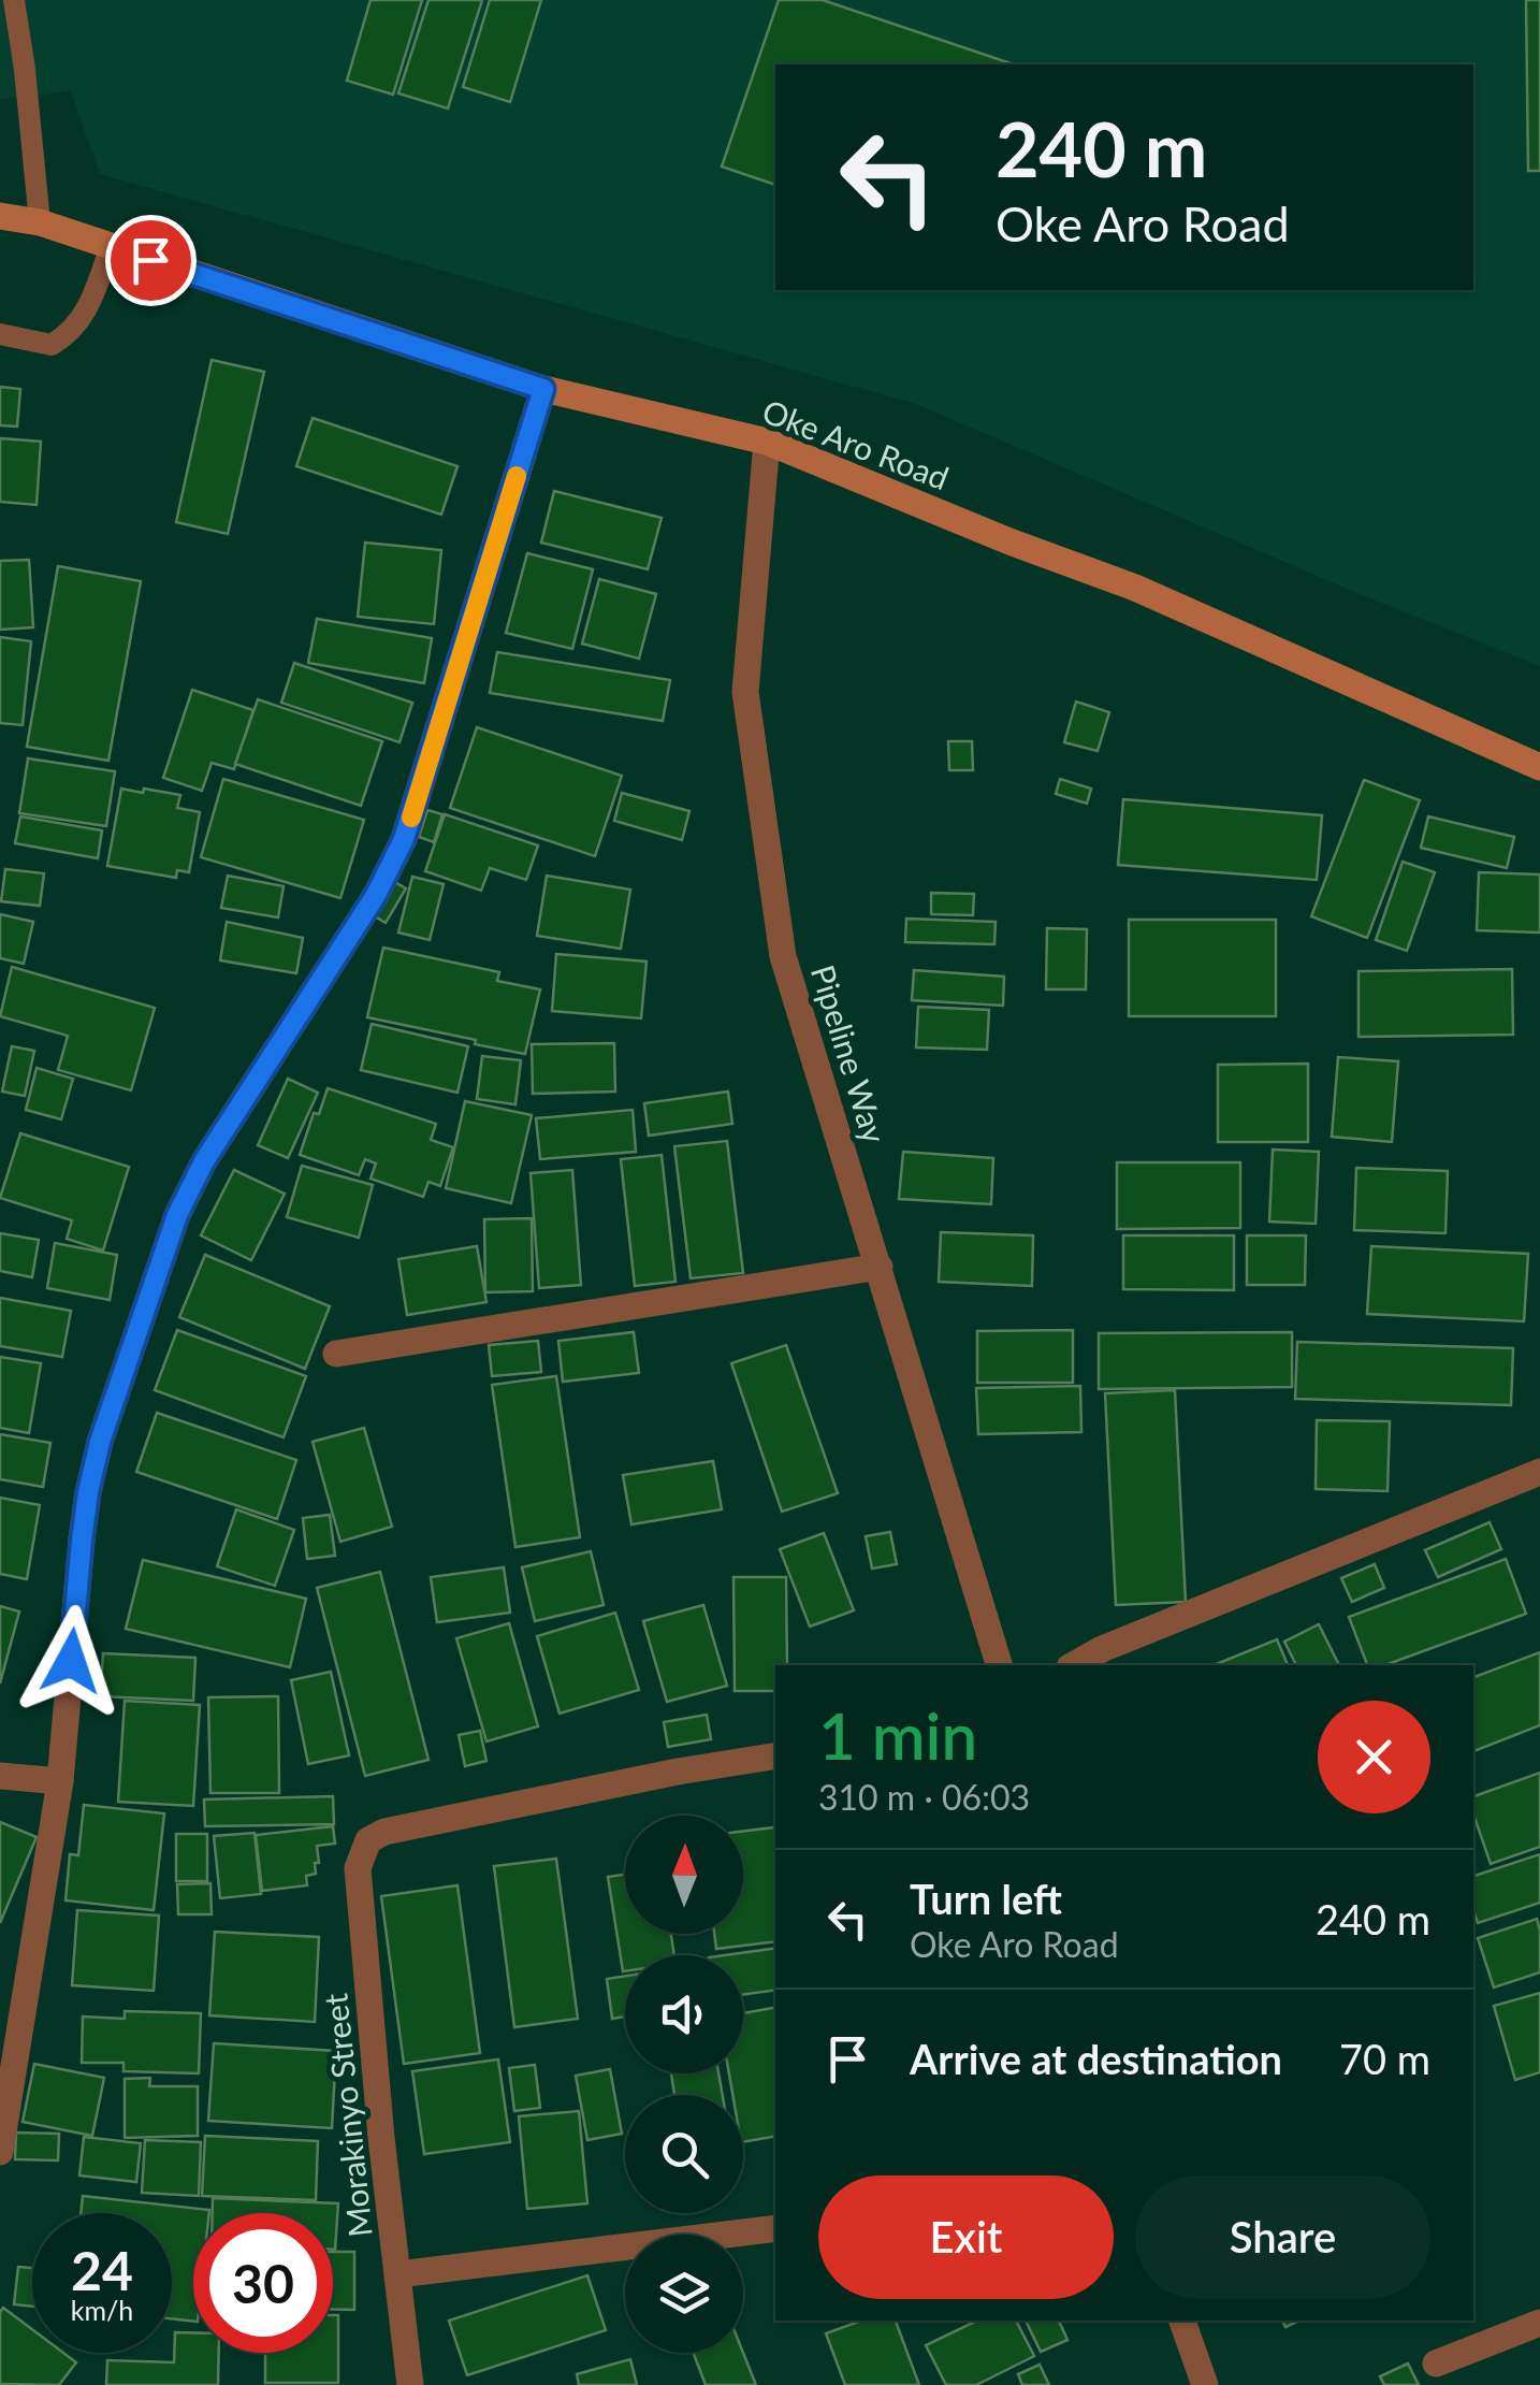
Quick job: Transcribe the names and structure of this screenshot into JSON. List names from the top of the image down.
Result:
{
  "streets": {
    "main road": ["Oke Aro Road"],
    "street": ["Pipeline Way", "Morakinyo Street"]
  },
  "crossings": [
    ["Oke Aro Road", "Pipeline Way"]
  ],
  "north": "top",
  "page": {
    "turn": ["240 m", "Oke Aro Road"],
    "heading": ["1 min", "310 m · 06:03"],
    "list": [
      {
        "name": "Turn left",
        "note": "Oke Aro Road",
        "value": "240 m"
      },
      {
        "name": "Arrive at destination",
        "value": "70 m"
      }
    ],
    "buttons": ["Exit", "Share"],
    "speed": "24 km/h",
    "limit": "30"
  }
}
